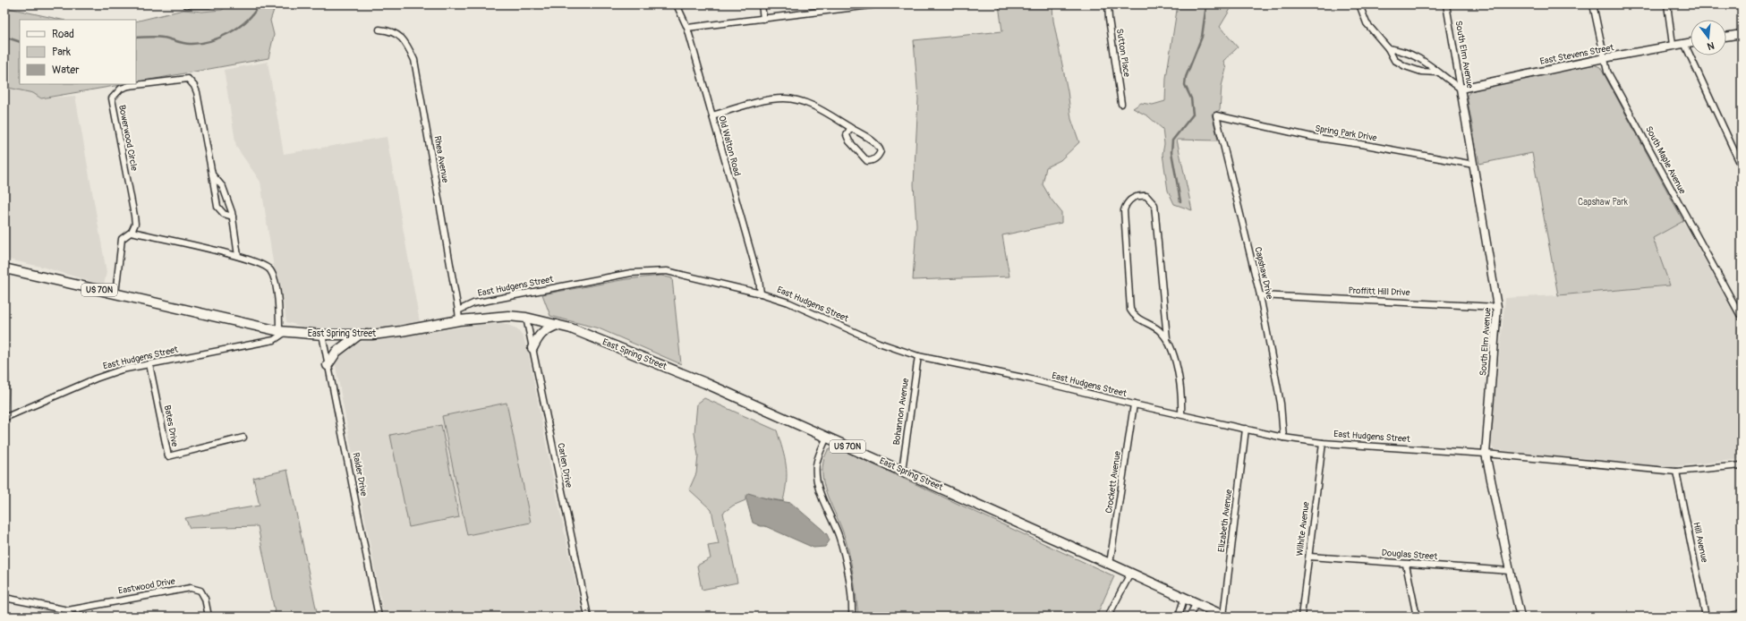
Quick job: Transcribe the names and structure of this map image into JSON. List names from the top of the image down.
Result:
{
  "streets": {
    "main road": ["US 70N", "East Spring Street"],
    "street": [
      "Sutton Place",
      "South Elm Avenue",
      "East Stevens Street",
      "Spring Park Drive",
      "Bowerwood Circle",
      "Old Walton Road",
      "Rhea Avenue",
      "South Maple Avenue",
      "Capshaw Drive",
      "East Hudgens Street",
      "Proffitt Hill Drive",
      "Bohannon Avenue",
      "Bates Drive",
      "Carlen Drive",
      "Raider Drive",
      "Crockett Avenue",
      "Elizabeth Avenue",
      "Wilhite Avenue",
      "Hill Avenue",
      "Douglas Street",
      "Eastwood Drive"
    ]
  },
  "crossings": [
    ["South Elm Avenue", "East Stevens Street"],
    ["South Elm Avenue", "Spring Park Drive"],
    ["South Elm Avenue", "East Hudgens Street"],
    ["South Elm Avenue", "Proffitt Hill Drive"],
    ["South Elm Avenue", "Douglas Street"],
    ["East Stevens Street", "South Maple Avenue"],
    ["Spring Park Drive", "Capshaw Drive"],
    ["Old Walton Road", "East Hudgens Street"],
    ["Rhea Avenue", "East Hudgens Street"],
    ["Capshaw Drive", "East Hudgens Street"],
    ["Capshaw Drive", "Proffitt Hill Drive"],
    ["East Hudgens Street", "East Spring Street"],
    ["East Hudgens Street", "Bohannon Avenue"],
    ["East Hudgens Street", "Bates Drive"],
    ["East Hudgens Street", "Crockett Avenue"],
    ["East Hudgens Street", "Elizabeth Avenue"],
    ["East Hudgens Street", "Wilhite Avenue"],
    ["East Hudgens Street", "Hill Avenue"],
    ["East Spring Street", "Bohannon Avenue"],
    ["East Spring Street", "Carlen Drive"],
    ["East Spring Street", "Raider Drive"],
    ["East Spring Street", "Crockett Avenue"],
    ["East Spring Street", "Elizabeth Avenue"],
    ["Wilhite Avenue", "Douglas Street"]
  ],
  "parks": ["Capshaw Park"],
  "legend": ["Road", "Park", "Water"],
  "north": "bottom"
}
